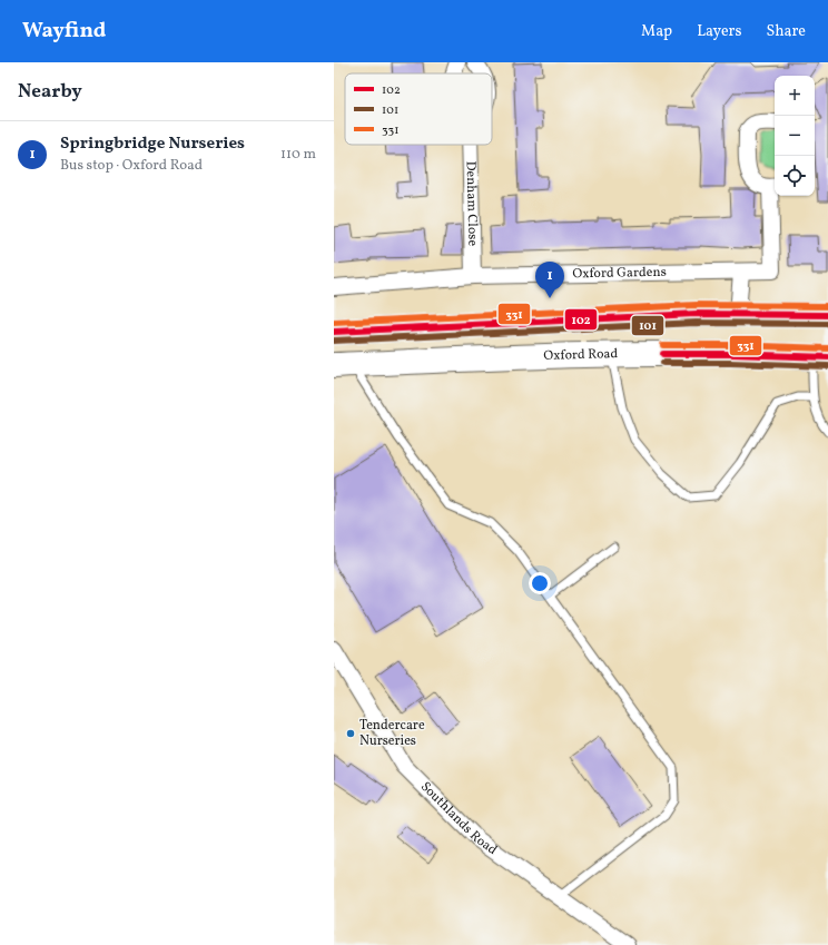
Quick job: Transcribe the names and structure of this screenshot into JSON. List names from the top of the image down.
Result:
{
  "streets": {
    "highway": ["Oxford Road"],
    "street": ["Denham Close", "Oxford Gardens", "Southlands Road"]
  },
  "crossings": [
    ["Denham Close", "Oxford Gardens"]
  ],
  "places": ["Tendercare Nurseries"],
  "lines": ["transit line 331", "transit line 102", "transit line 101"],
  "legend": ["102", "101", "331"],
  "page": {
    "header": "Wayfind",
    "nav": ["Map", "Layers", "Share"],
    "heading": "Nearby",
    "map_buttons": ["+", "−"],
    "list": [
      {
        "mark": "1",
        "name": "Springbridge Nurseries",
        "note": "Bus stop · Oxford Road",
        "value": "110 m"
      }
    ],
    "pins": "1"
  }
}
